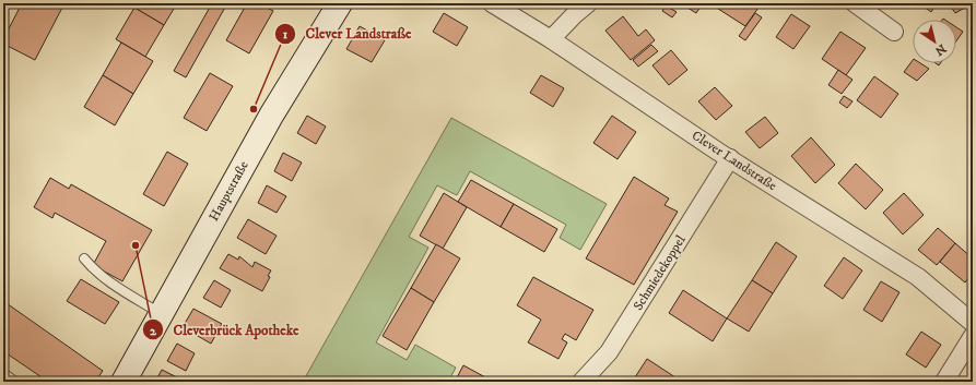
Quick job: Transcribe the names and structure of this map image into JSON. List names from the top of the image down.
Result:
{
  "streets": {
    "main road": ["Hauptstraße"],
    "street": ["Clever Landstraße", "Schmiedekoppel"]
  },
  "crossings": [
    ["Clever Landstraße", "Schmiedekoppel"]
  ],
  "places": ["Clever Landstraße", "Cleverbrück Apotheke"],
  "north": "bottom right"
}
